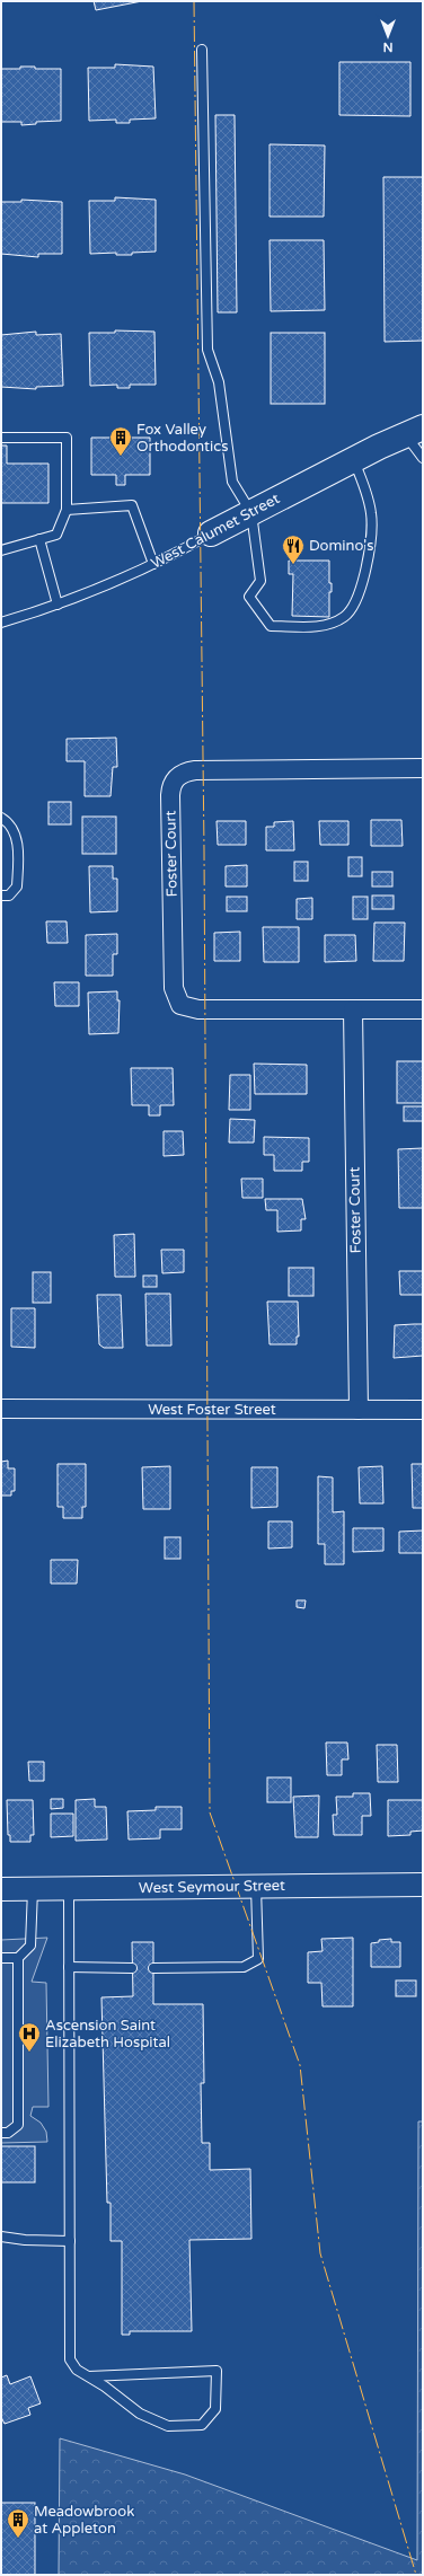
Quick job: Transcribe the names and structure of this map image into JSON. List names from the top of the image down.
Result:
{
  "streets": {
    "main road": ["West Calumet Street"],
    "street": ["Foster Court", "West Foster Street", "West Seymour Street"]
  },
  "crossings": [
    ["Foster Court", "West Foster Street"]
  ],
  "places": {
    "building": ["Fox Valley Orthodontics", "Meadowbrook at Appleton"],
    "restaurant": ["Domino's"],
    "hospital": ["Ascension Saint Elizabeth Hospital"]
  },
  "north": "bottom"
}
